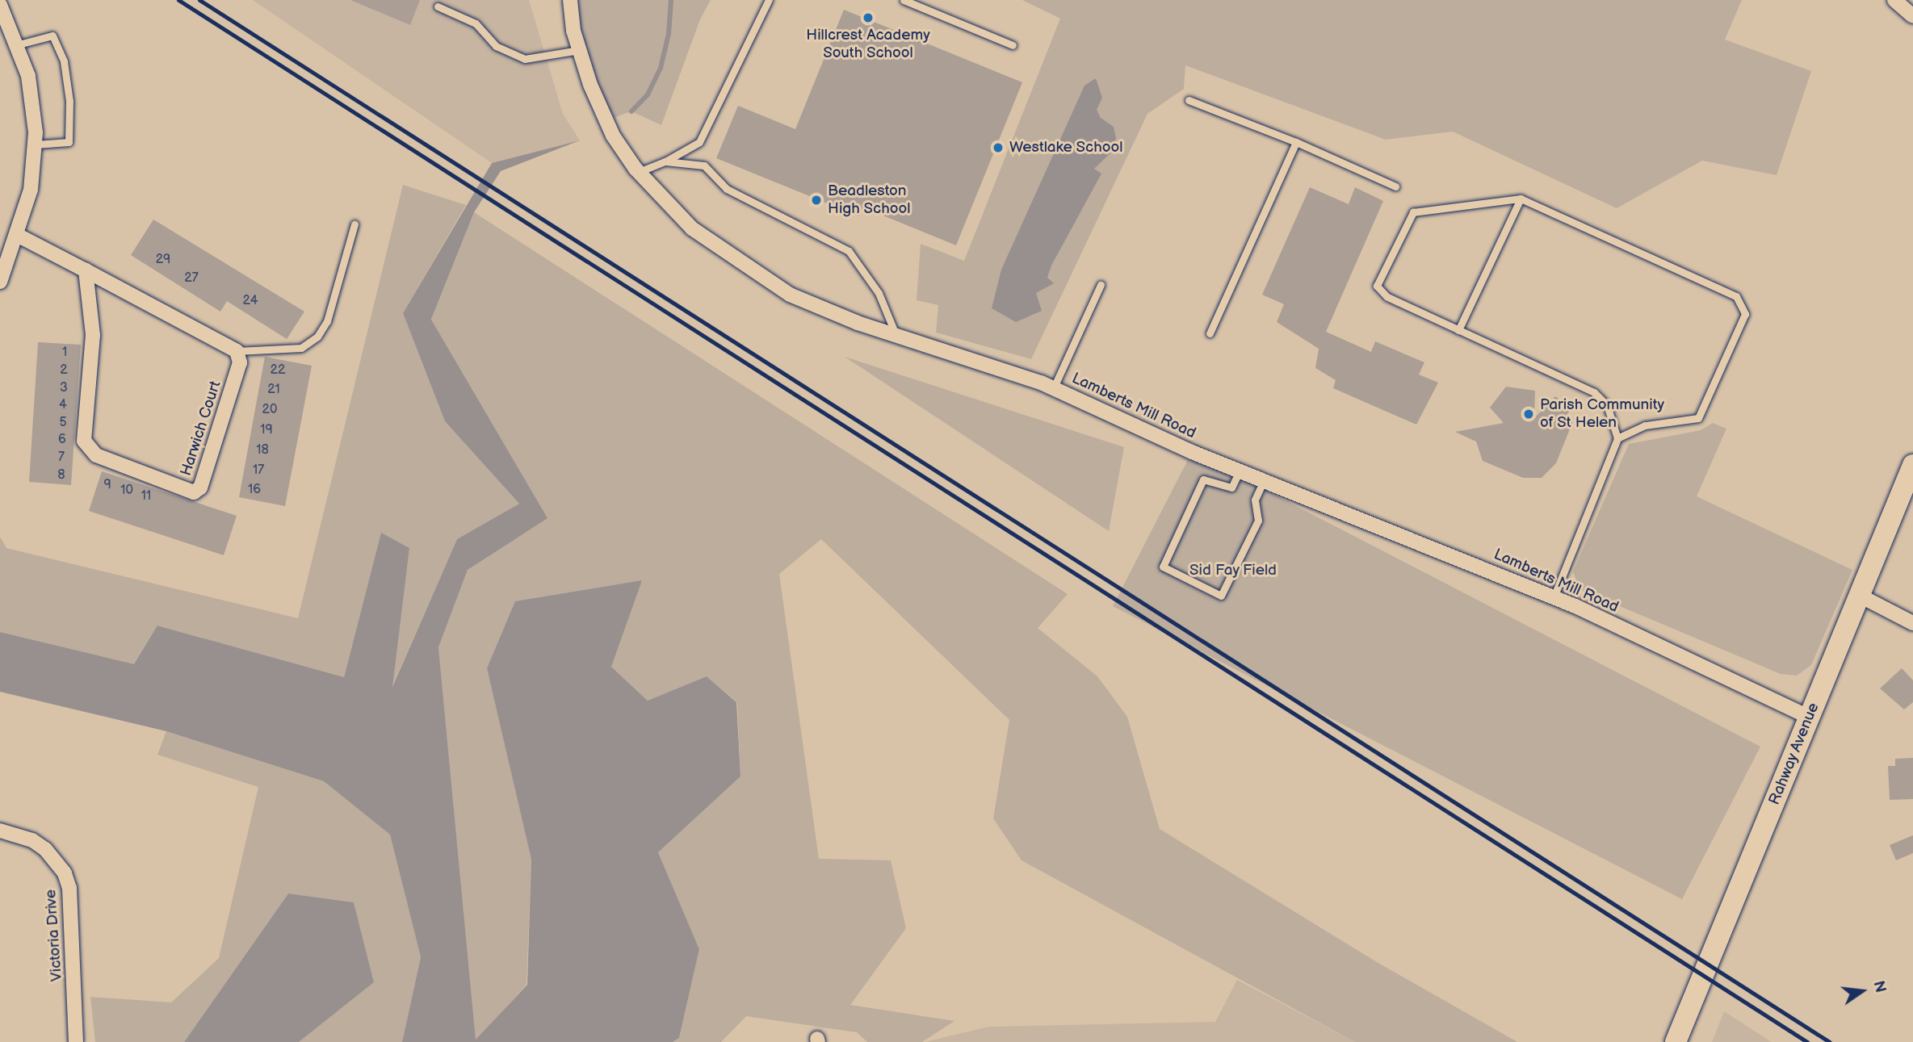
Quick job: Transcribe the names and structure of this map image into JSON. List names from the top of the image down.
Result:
{
  "streets": {
    "street": [
      "Lamberts Mill Road",
      "Harwich Court",
      "Rahway Avenue",
      "Victoria Drive"
    ]
  },
  "crossings": [
    ["Lamberts Mill Road", "Rahway Avenue"]
  ],
  "parks": ["Sid Fay Field"],
  "places": [
    "Hillcrest Academy South School",
    "Westlake School",
    "Beadleston High School",
    "Parish Community of St Helen"
  ],
  "house_numbers": [
    "29",
    "27",
    "24",
    "1",
    "2",
    "22",
    "3",
    "21",
    "4",
    "20",
    "5",
    "19",
    "6",
    "18",
    "7",
    "17",
    "8",
    "9",
    "16",
    "10",
    "11"
  ],
  "north": "right"
}
